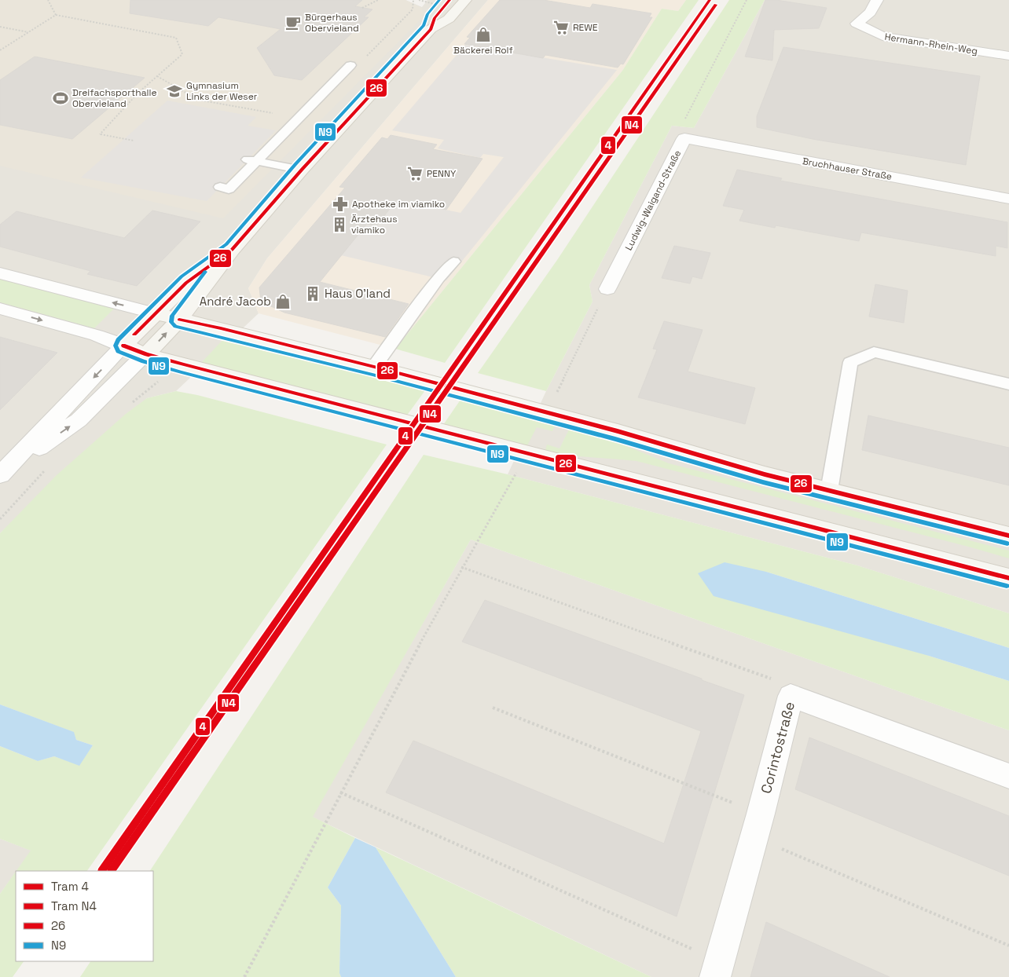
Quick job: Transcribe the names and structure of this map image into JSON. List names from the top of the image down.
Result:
{
  "streets": {
    "street": [
      "Hermann-Rhein-Weg",
      "Bruchhauser Straße",
      "Ludwig-Waigand-Straße",
      "Corintostraße"
    ]
  },
  "crossings": [
    ["Bruchhauser Straße", "Ludwig-Waigand-Straße"]
  ],
  "places": {
    "cafe": ["Bürgerhaus Obervieland"],
    "supermarket": ["REWE", "PENNY"],
    "shop": ["Bäckerei Rolf", "André Jacob"],
    "school or university": ["Gymnasium Links der Weser"],
    "sports": ["Dreifachsporthalle Obervieland"],
    "pharmacy": ["Apotheke im viamiko"],
    "building": ["Ärztehaus viamiko", "Haus O'land"]
  },
  "lines": [
    "tram line 4",
    "transit line 26",
    "transit line N9",
    "tram line N4"
  ],
  "legend": [
    "Tram 4",
    "Tram N4",
    "26",
    "N9"
  ]
}
